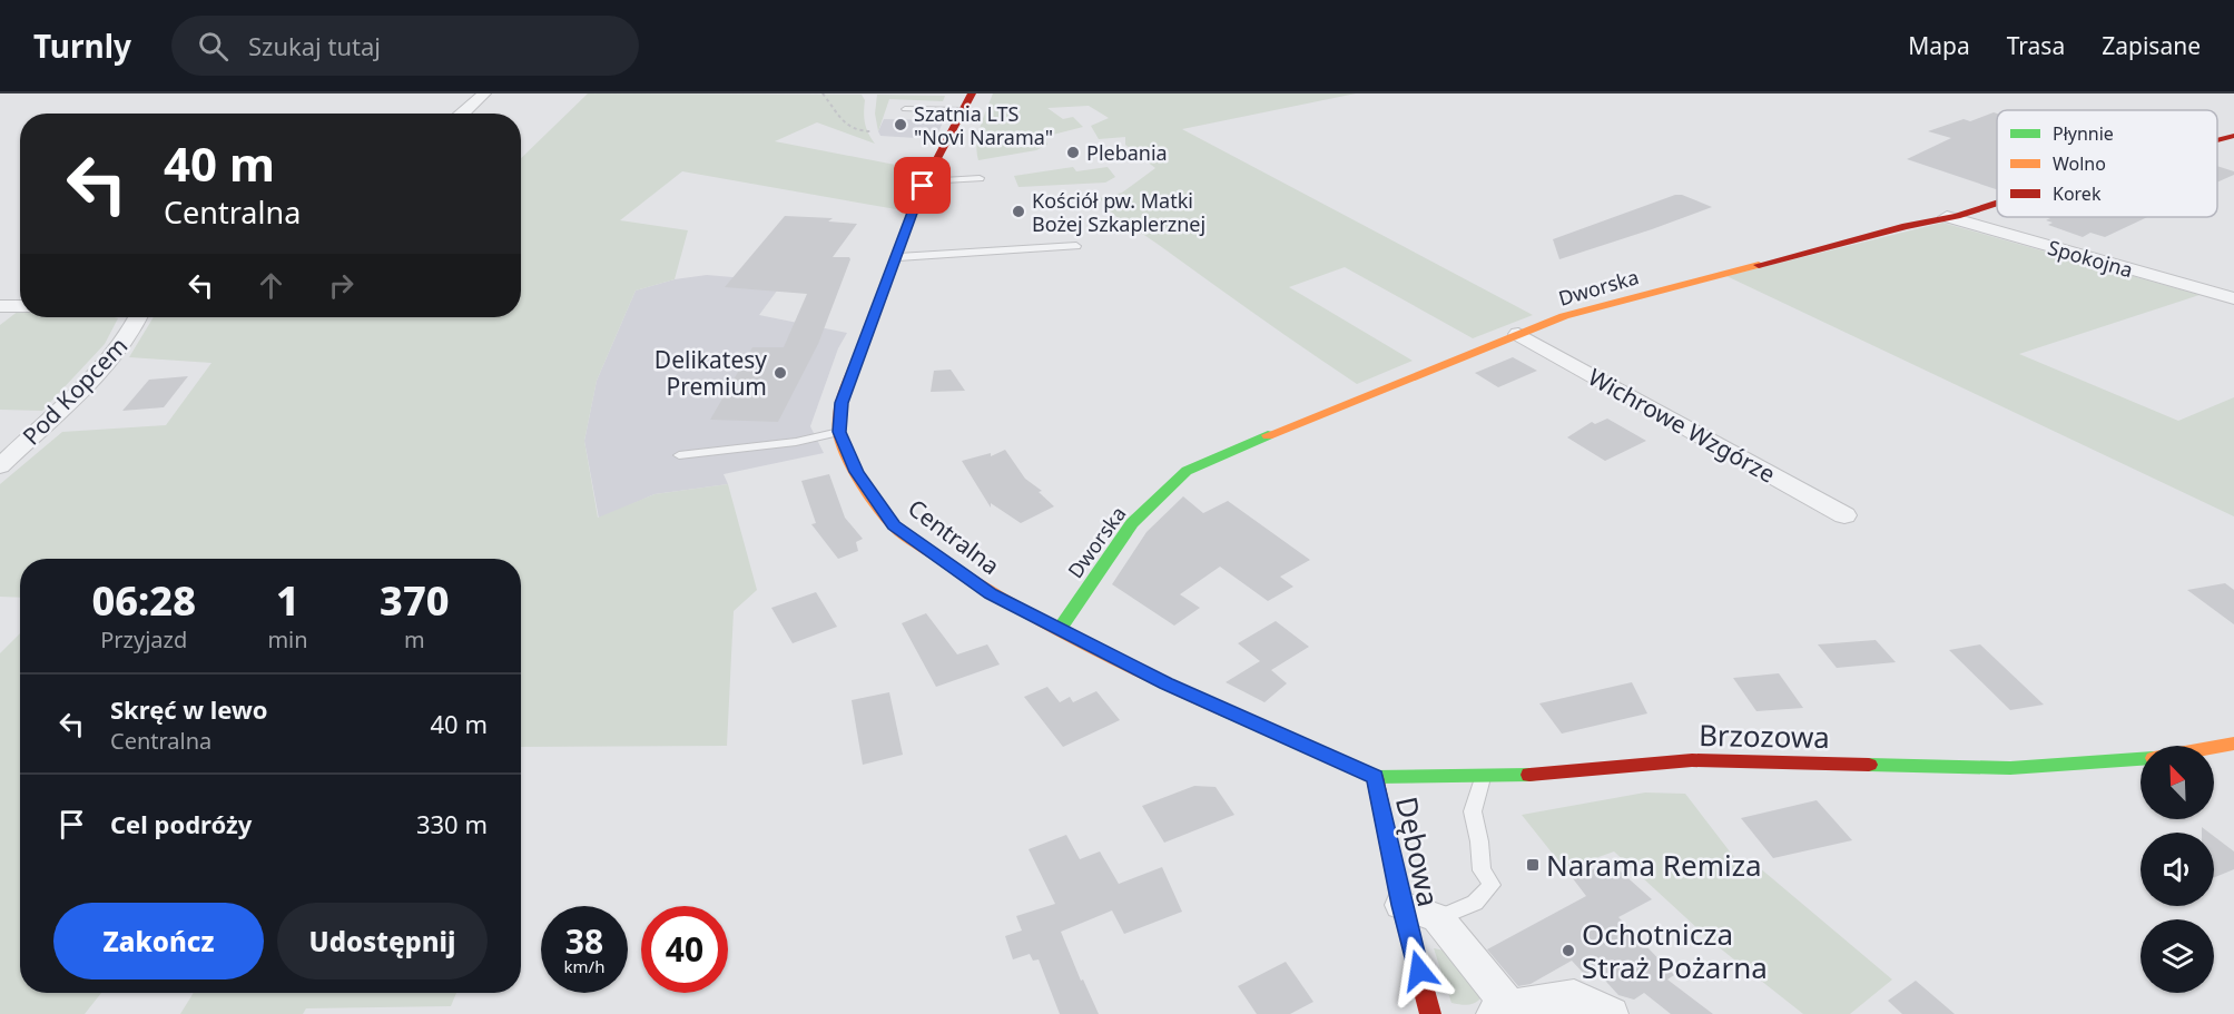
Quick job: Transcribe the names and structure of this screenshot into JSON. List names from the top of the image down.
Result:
{
  "streets": {
    "street": [
      "Spokojna",
      "Dworska",
      "Pod Kopcem",
      "Wichrowe Wzgórze",
      "Centralna",
      "Brzozowa",
      "Dębowa"
    ]
  },
  "crossings": [
    ["Spokojna", "Dworska"],
    ["Dworska", "Wichrowe Wzgórze"],
    ["Dworska", "Centralna"],
    ["Centralna", "Brzozowa"],
    ["Centralna", "Dębowa"],
    ["Brzozowa", "Dębowa"]
  ],
  "places": {
    "other": [
      "Szatnia LTS \"Novi Narama\"",
      "Plebania",
      "Kościół pw. Matki Bożej Szkaplerznej",
      "Delikatesy Premium",
      "Ochotnicza Straż Pożarna"
    ],
    "transit": ["Narama Remiza"]
  },
  "legend": ["Płynnie", "Wolno", "Korek"],
  "north": "top left",
  "page": {
    "header": "Turnly",
    "search": "Szukaj tutaj",
    "nav": ["Mapa", "Trasa", "Zapisane"],
    "turn": ["40 m", "Centralna"],
    "eta": [
      "06:28",
      "Przyjazd",
      "1",
      "min",
      "370",
      "m"
    ],
    "list": [
      {
        "name": "Skręć w lewo",
        "note": "Centralna",
        "value": "40 m"
      },
      {
        "name": "Cel podróży",
        "value": "330 m"
      }
    ],
    "buttons": ["Zakończ", "Udostępnij"],
    "speed": "38 km/h",
    "limit": "40"
  }
}
